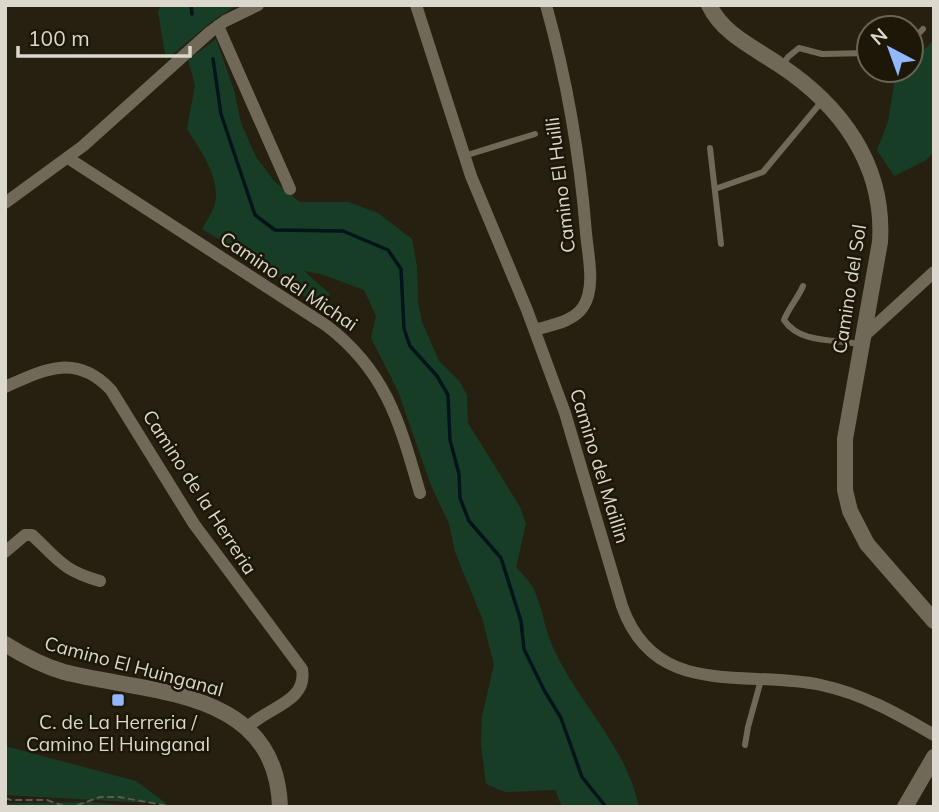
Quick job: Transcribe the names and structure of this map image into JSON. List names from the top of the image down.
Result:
{
  "streets": {
    "street": [
      "Camino El Huilli",
      "Camino del Michai",
      "Camino del Sol",
      "Camino del Maillin",
      "Camino de la Herreria",
      "Camino El Huinganal"
    ]
  },
  "crossings": [
    ["Camino El Huilli", "Camino del Maillin"],
    ["Camino de la Herreria", "Camino El Huinganal"]
  ],
  "places": {
    "transit": ["C. de La Herreria / Camino El Huinganal"]
  },
  "scale_bar": "100 m",
  "north": "top left"
}
